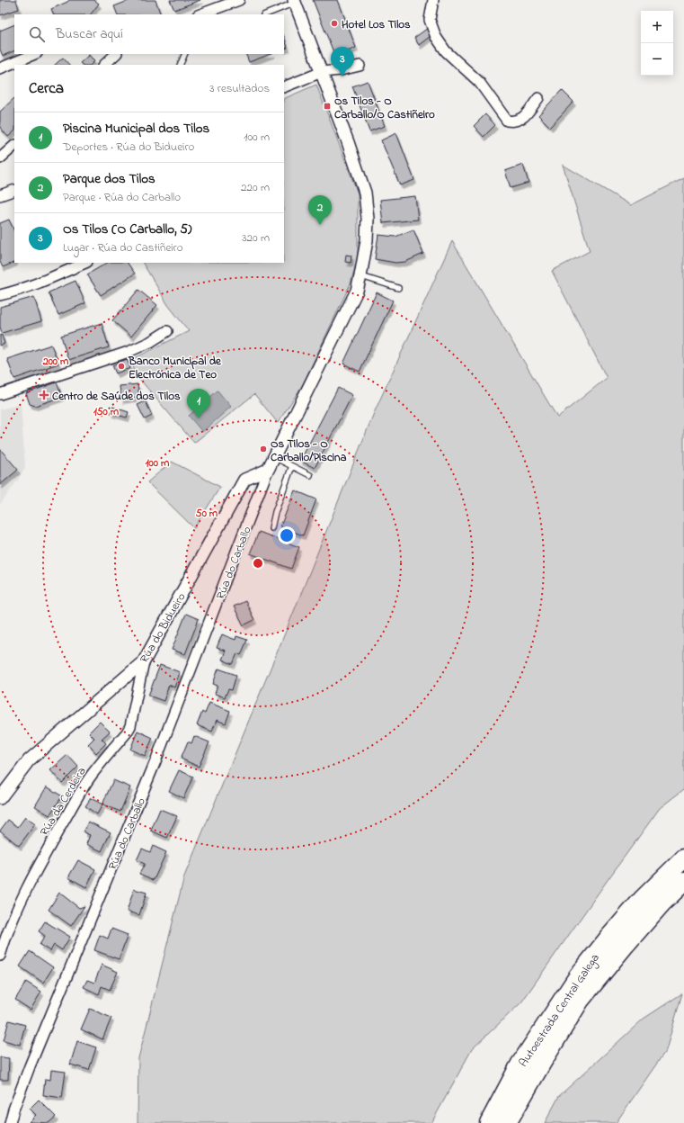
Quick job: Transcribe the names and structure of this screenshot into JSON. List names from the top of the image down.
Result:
{
  "streets": {
    "highway": ["Autoestrada Central Galega"],
    "street": ["Rúa do Carballo", "Rúa do Bidueiro", "Rúa da Cerdeira"]
  },
  "crossings": [
    ["Rúa do Carballo", "Rúa do Bidueiro"],
    ["Rúa do Bidueiro", "Rúa da Cerdeira"]
  ],
  "places": {
    "other": ["Hotel Los Tilos", "Banco Municipal de Electrónica de Teo", "Os Tilos - O Carballo/Piscina"],
    "transit": ["Os Tilos - O Carballo/O Castiñeiro"],
    "health": ["Centro de Saúde dos Tilos"]
  },
  "page": {
    "map_buttons": ["+", "−"],
    "search": "Buscar aquí",
    "pins": ["3", "2", "1"],
    "heading": ["Cerca", "3 resultados"],
    "list": [
      {
        "mark": "1",
        "name": "Piscina Municipal dos Tilos",
        "note": "Deportes · Rúa do Bidueiro",
        "value": "100 m"
      },
      {
        "mark": "2",
        "name": "Parque dos Tilos",
        "note": "Parque · Rúa do Carballo",
        "value": "220 m"
      },
      {
        "mark": "3",
        "name": "Os Tilos (O Carballo, 5)",
        "note": "Lugar · Rúa do Castiñeiro",
        "value": "320 m"
      }
    ]
  },
  "rings": [
    "200 m",
    "150 m",
    "100 m",
    "50 m"
  ]
}
